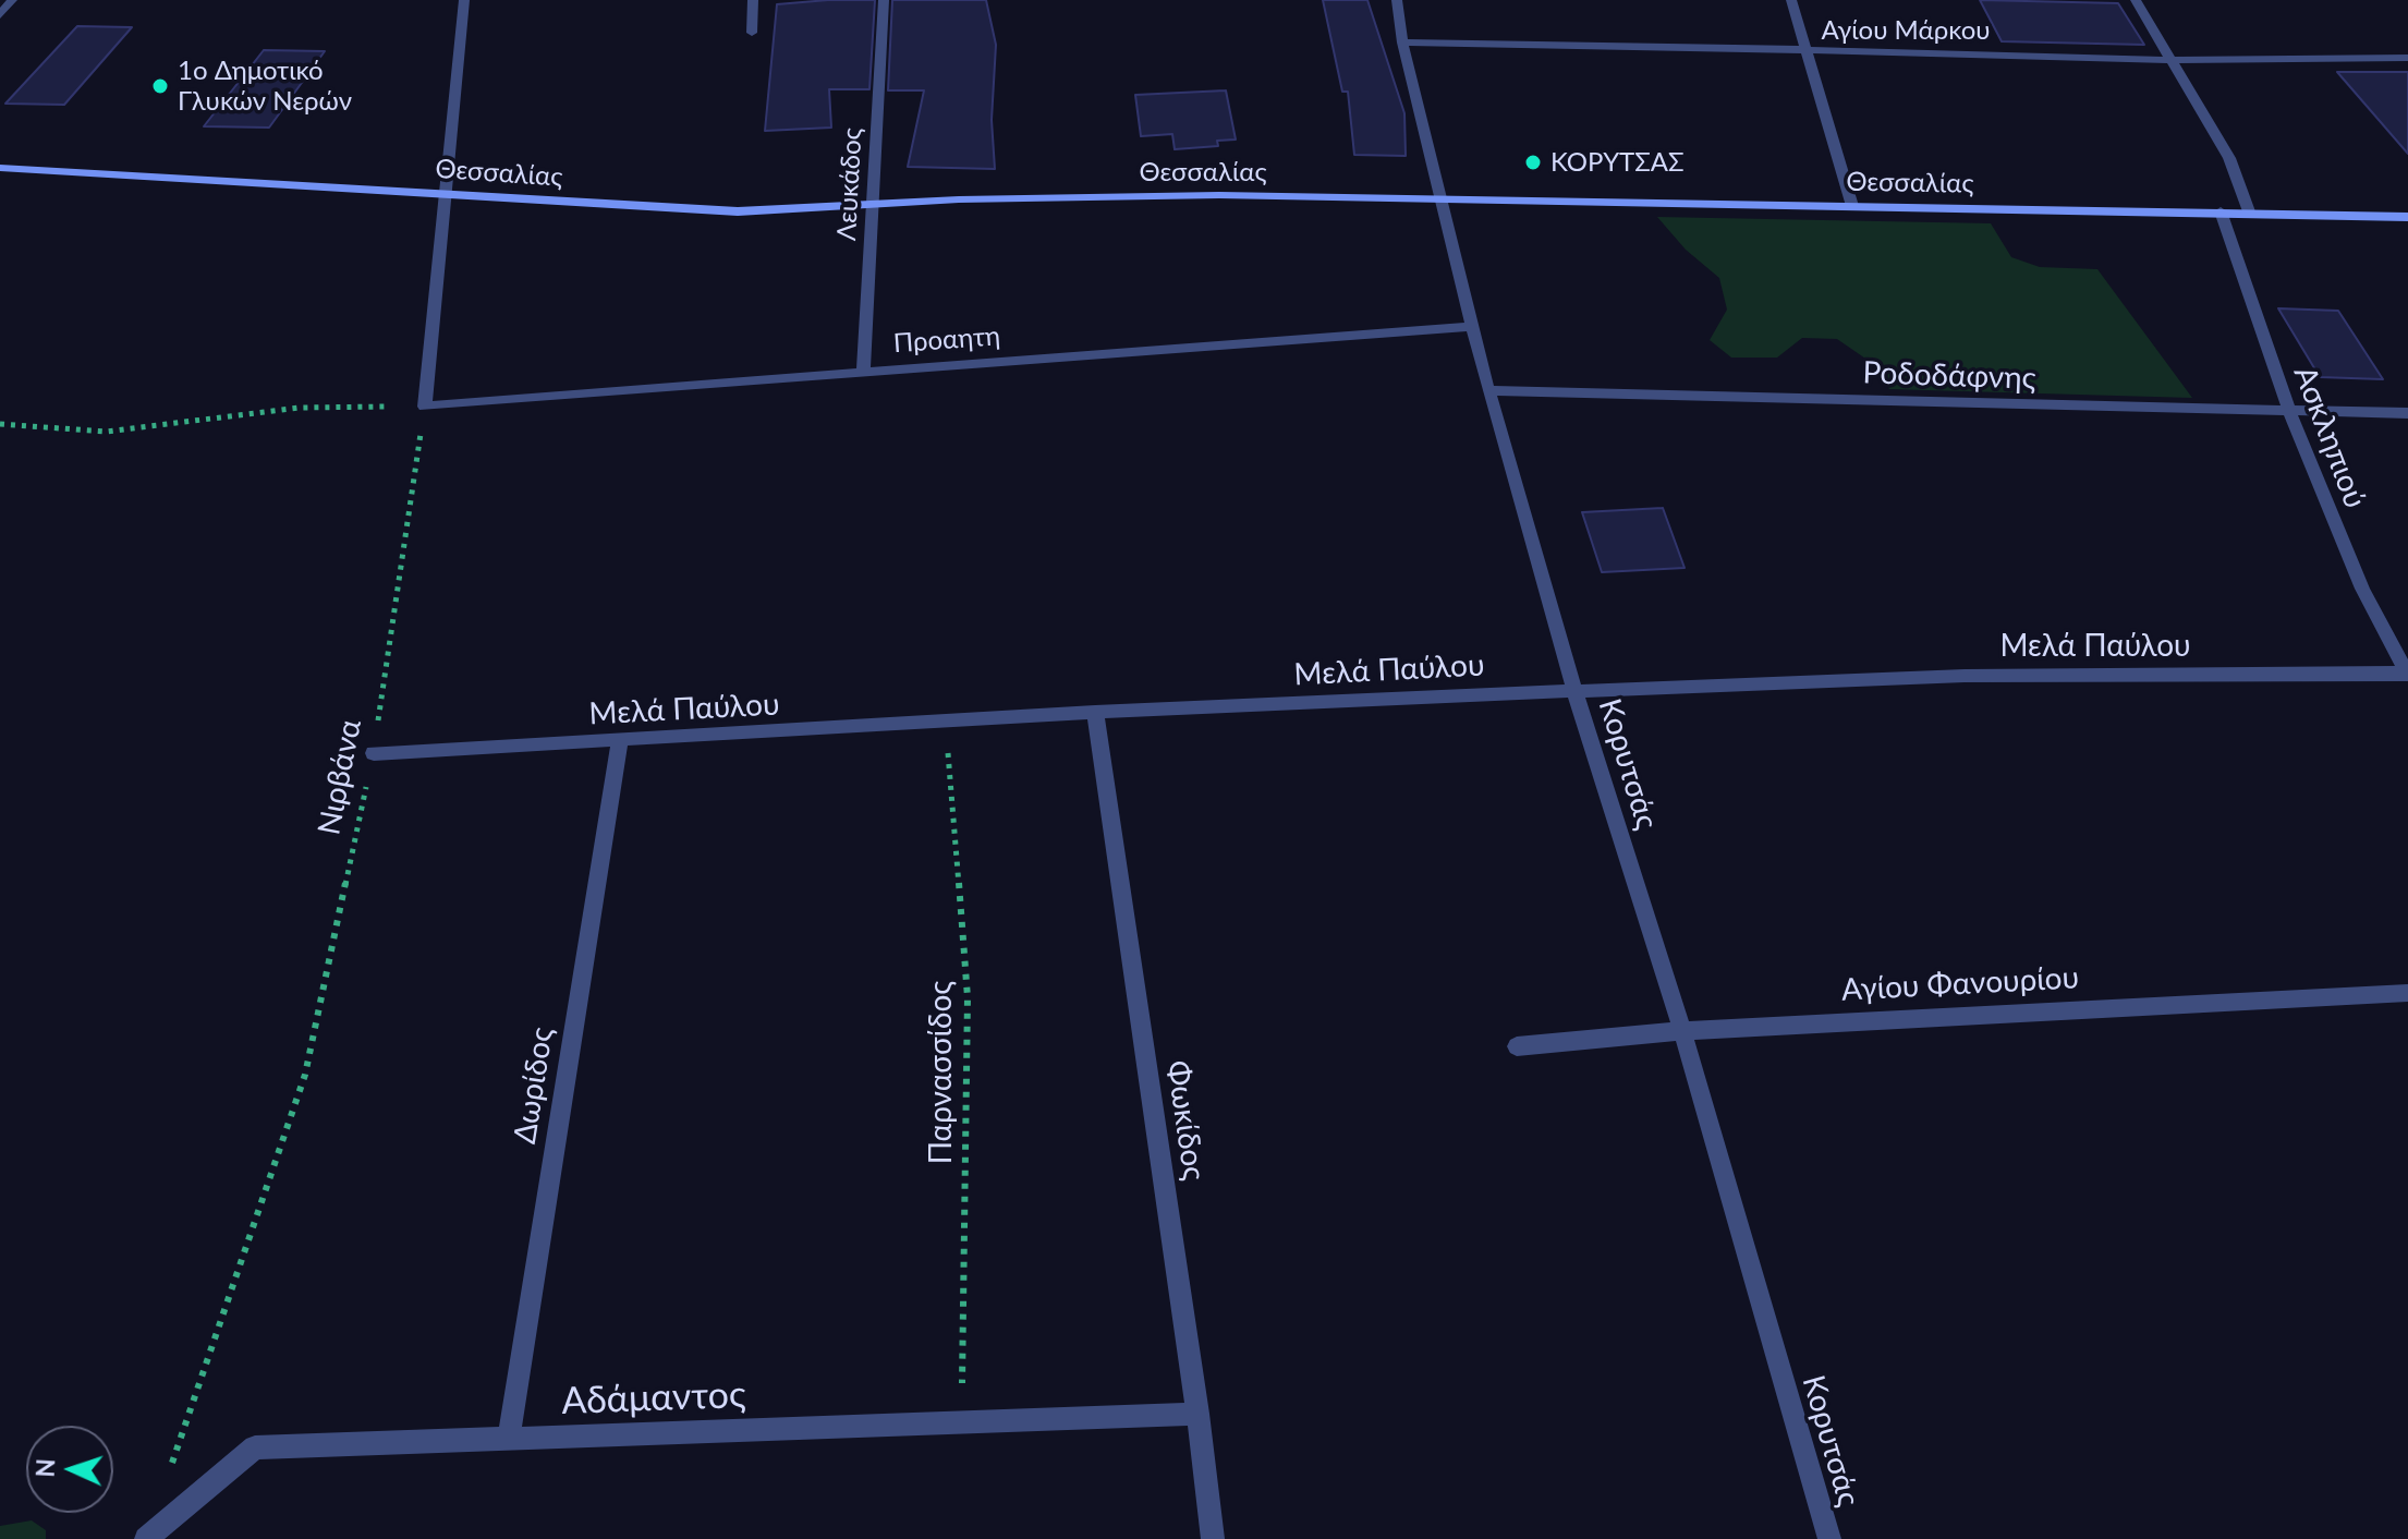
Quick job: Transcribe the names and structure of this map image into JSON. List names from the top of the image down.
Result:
{
  "streets": {
    "street": [
      "Αγίου Μάρκου",
      "Θεσσαλίας",
      "Λευκάδος",
      "Προαητη",
      "Ροδοδάφνης",
      "Ασκληπιού",
      "Μελά Παύλου",
      "Κορυτσάς",
      "Αγίου Φανουρίου",
      "Δωρίδος",
      "Φωκίδος",
      "Αδάμαντος"
    ],
    "path": ["Νιρβάνα", "Παρνασσίδος"]
  },
  "crossings": [
    ["Αγίου Μάρκου", "Κορυτσάς"],
    ["Θεσσαλίας", "Λευκάδος"],
    ["Θεσσαλίας", "Ασκληπιού"],
    ["Θεσσαλίας", "Κορυτσάς"],
    ["Λευκάδος", "Προαητη"],
    ["Προαητη", "Κορυτσάς"],
    ["Προαητη", "Νιρβάνα"],
    ["Ροδοδάφνης", "Ασκληπιού"],
    ["Ροδοδάφνης", "Κορυτσάς"],
    ["Ασκληπιού", "Μελά Παύλου"],
    ["Μελά Παύλου", "Κορυτσάς"],
    ["Μελά Παύλου", "Νιρβάνα"],
    ["Μελά Παύλου", "Παρνασσίδος"],
    ["Μελά Παύλου", "Δωρίδος"],
    ["Μελά Παύλου", "Φωκίδος"],
    ["Κορυτσάς", "Αγίου Φανουρίου"],
    ["Παρνασσίδος", "Αδάμαντος"],
    ["Δωρίδος", "Αδάμαντος"],
    ["Φωκίδος", "Αδάμαντος"]
  ],
  "places": ["1ο Δημοτικό Γλυκών Νερών", "ΚΟΡΥΤΣΑΣ"],
  "north": "left"
}
